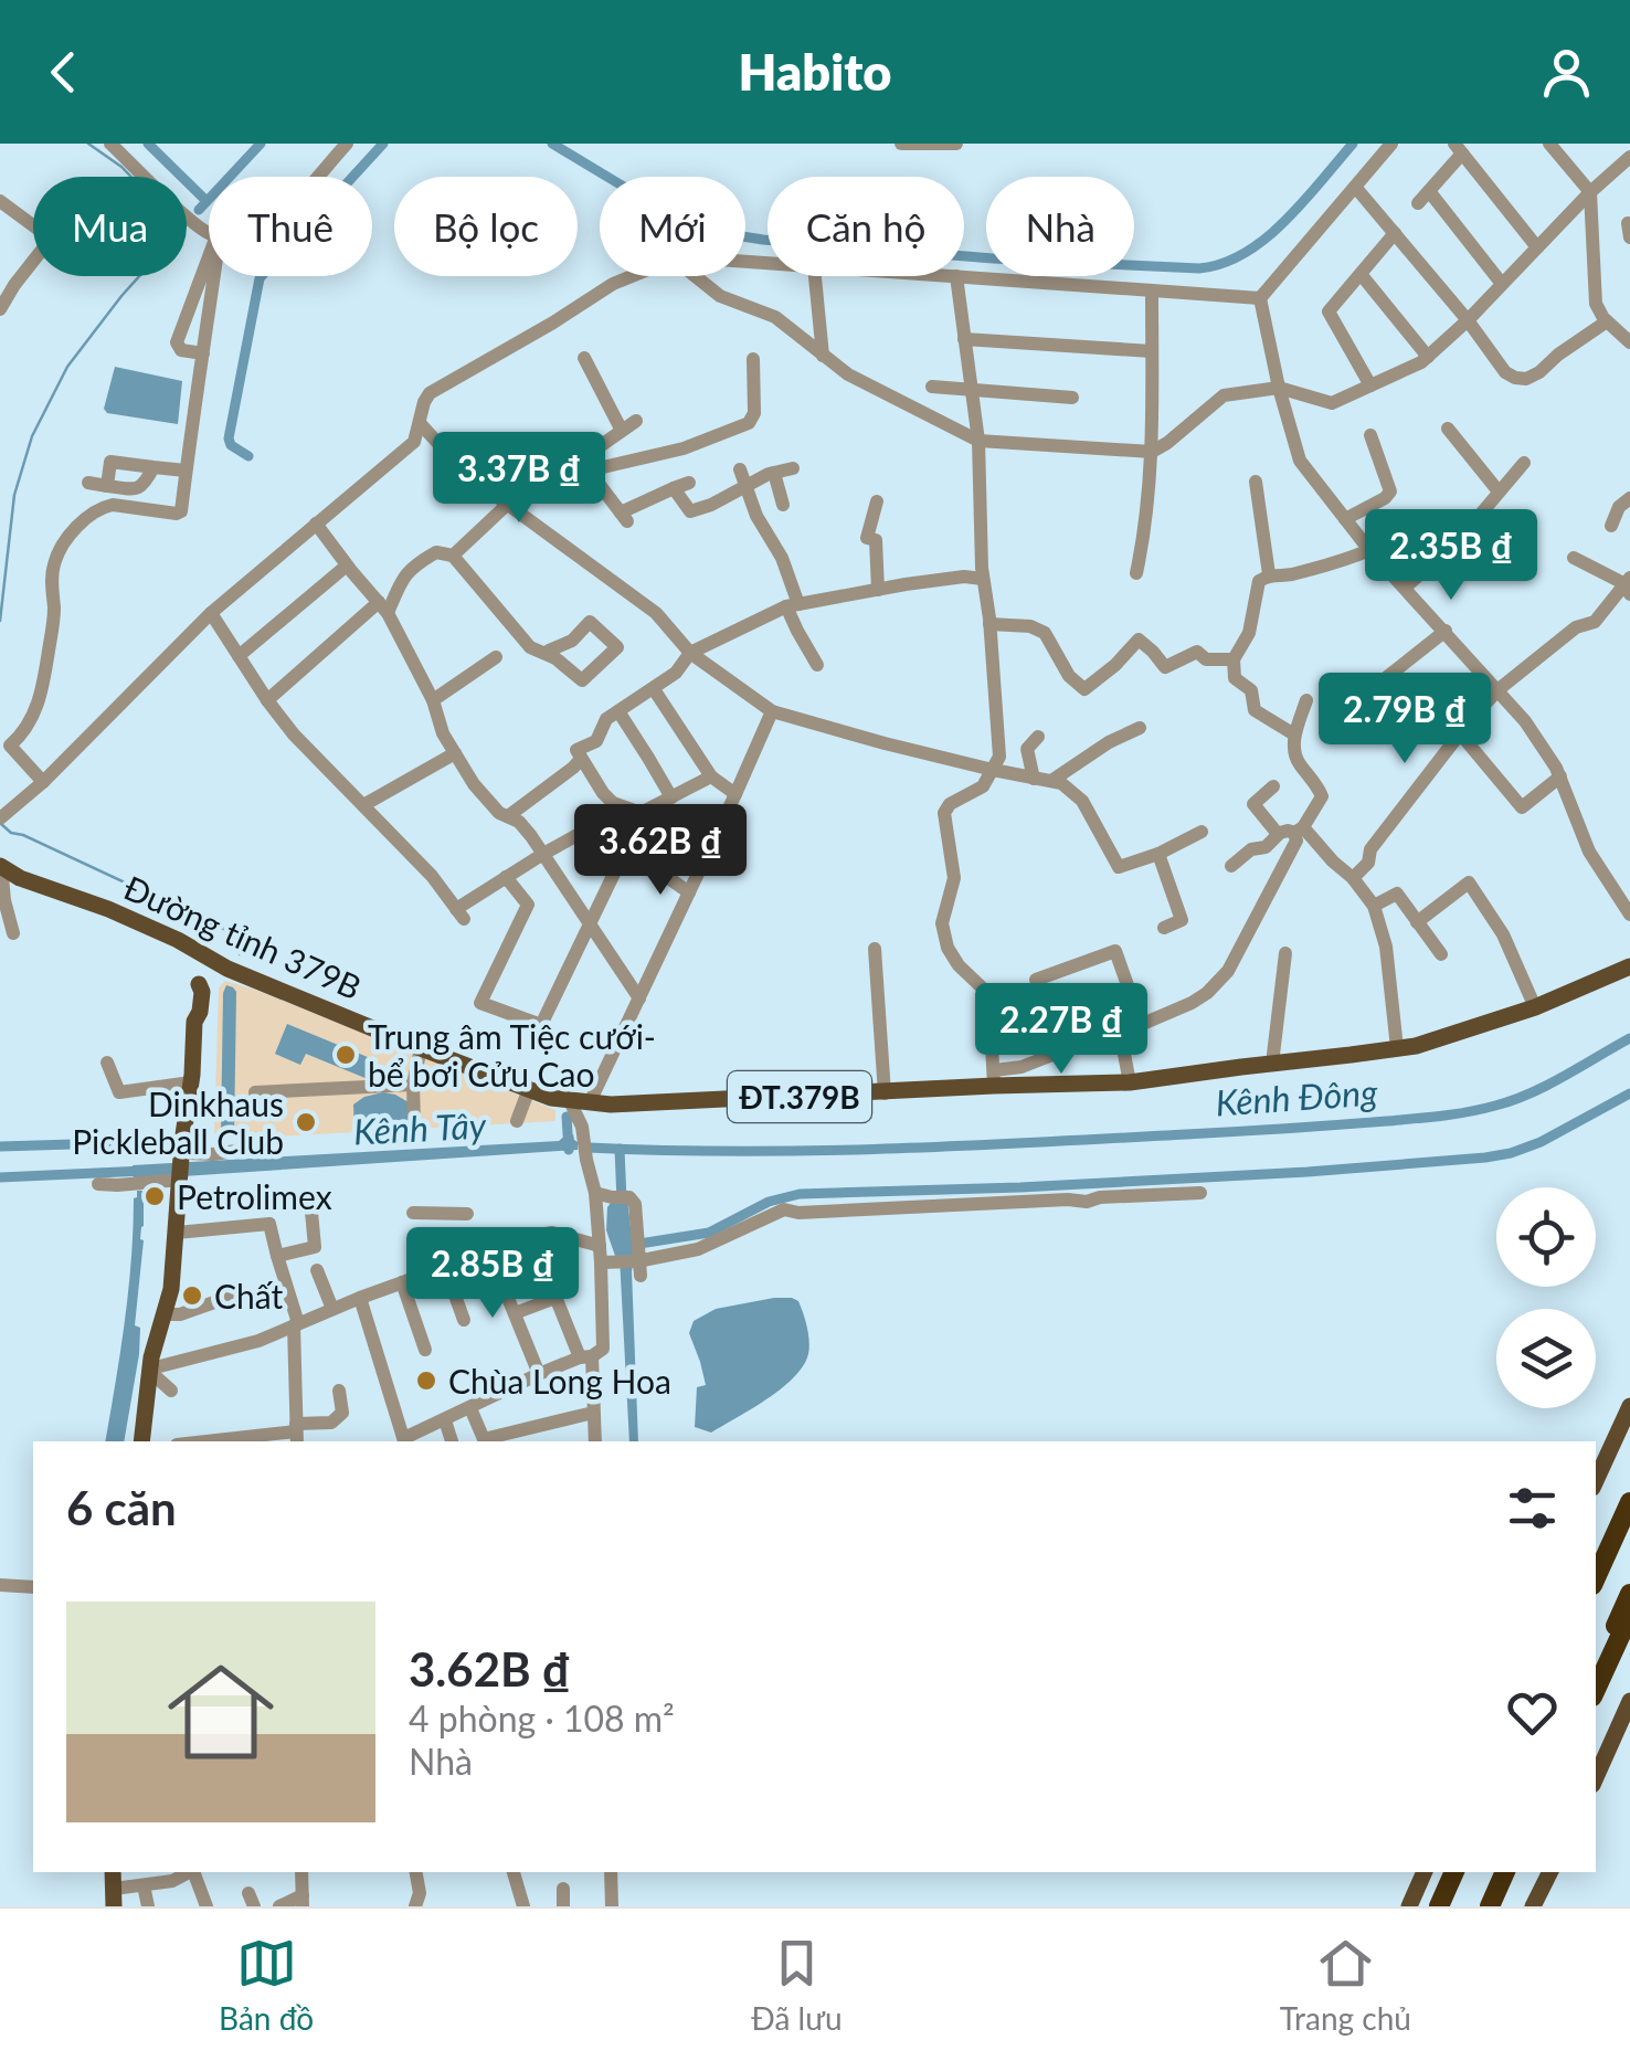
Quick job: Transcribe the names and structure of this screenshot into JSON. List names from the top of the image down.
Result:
{
  "streets": {
    "main road": ["Đường tỉnh 379B", "ĐT.379B"]
  },
  "water": ["Kênh Đông", "Kênh Tây"],
  "places": [
    "Trung âm Tiệc cưới- bể bơi Cửu Cao",
    "Dinkhaus Pickleball Club",
    "Petrolimex",
    "Chất",
    "Chùa Long Hoa"
  ],
  "page": {
    "header": "Habito",
    "chip": [
      "Mua",
      "Thuê",
      "Bộ lọc",
      "Mới",
      "Căn hộ",
      "Nhà"
    ],
    "price": [
      "3.37B ₫",
      "2.35B ₫",
      "2.79B ₫",
      "3.62B ₫",
      "2.27B ₫",
      "2.85B ₫"
    ],
    "heading": "6 căn",
    "list": [
      {
        "name": "3.62B ₫",
        "note": "4 phòng · 108 m² · Nhà"
      }
    ],
    "tabs": ["Bản đồ", "Đã lưu", "Trang chủ"]
  }
}
